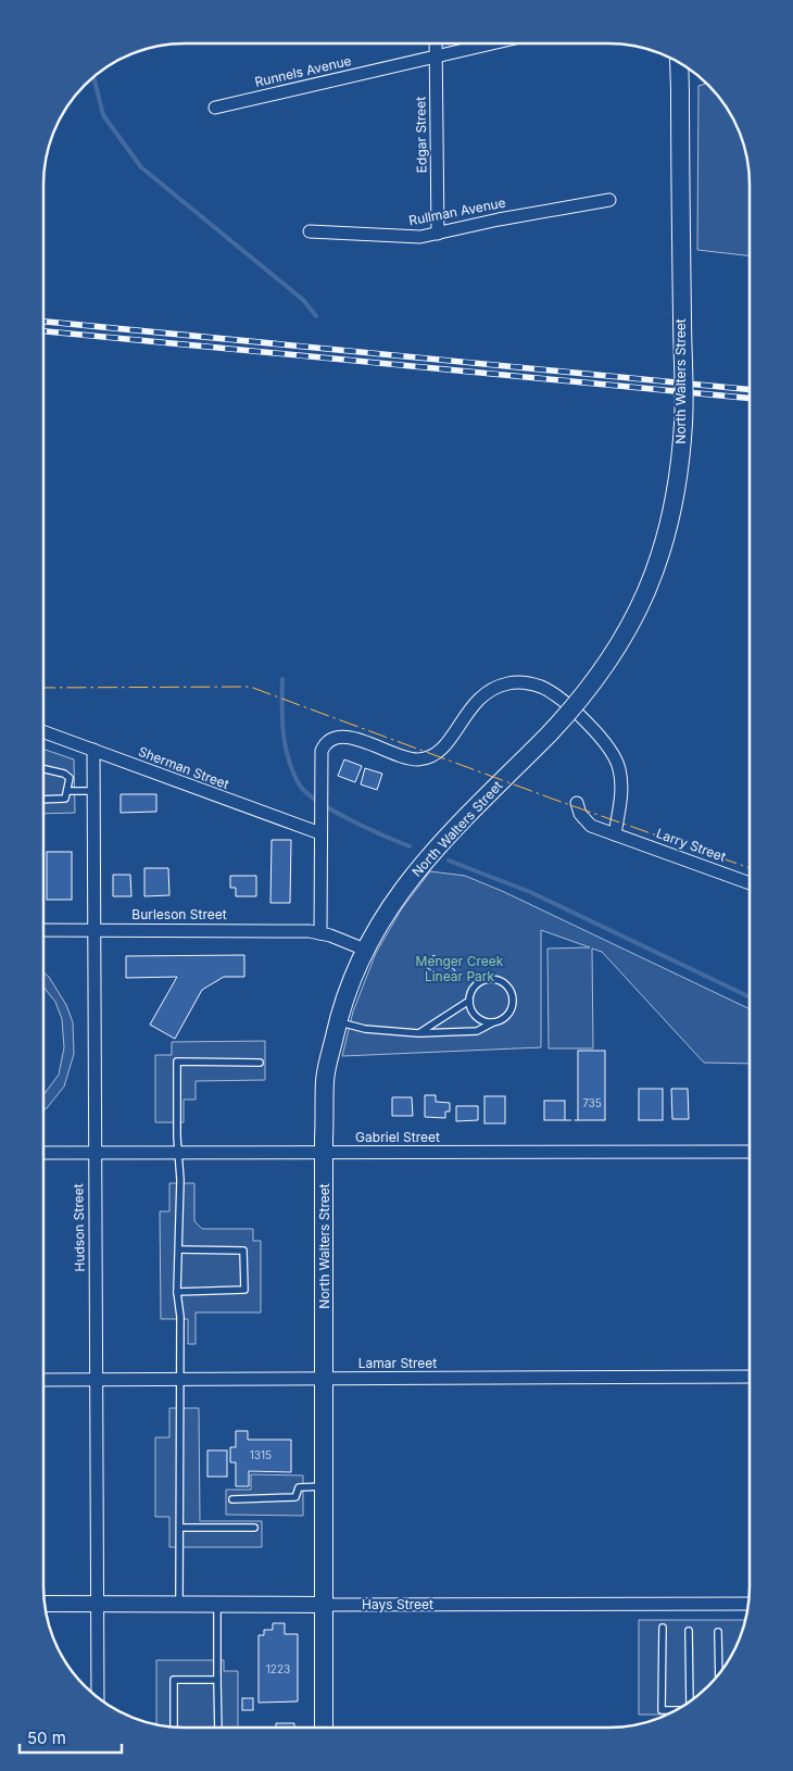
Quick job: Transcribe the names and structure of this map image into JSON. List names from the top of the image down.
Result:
{
  "streets": {
    "main road": ["North Walters Street"],
    "street": [
      "Runnels Avenue",
      "Edgar Street",
      "Rullman Avenue",
      "Sherman Street",
      "Larry Street",
      "Burleson Street",
      "Gabriel Street",
      "Hudson Street",
      "Lamar Street",
      "Hays Street"
    ]
  },
  "crossings": [
    ["Runnels Avenue", "Edgar Street"],
    ["Edgar Street", "Rullman Avenue"],
    ["North Walters Street", "Burleson Street"],
    ["North Walters Street", "Gabriel Street"],
    ["North Walters Street", "Lamar Street"],
    ["North Walters Street", "Hays Street"],
    ["Sherman Street", "Hudson Street"],
    ["Burleson Street", "Hudson Street"],
    ["Gabriel Street", "Hudson Street"],
    ["Hudson Street", "Lamar Street"],
    ["Hudson Street", "Hays Street"]
  ],
  "parks": ["Menger Creek Linear Park"],
  "house_numbers": ["735", "1315", "1223"],
  "scale_bar": "50 m"
}
